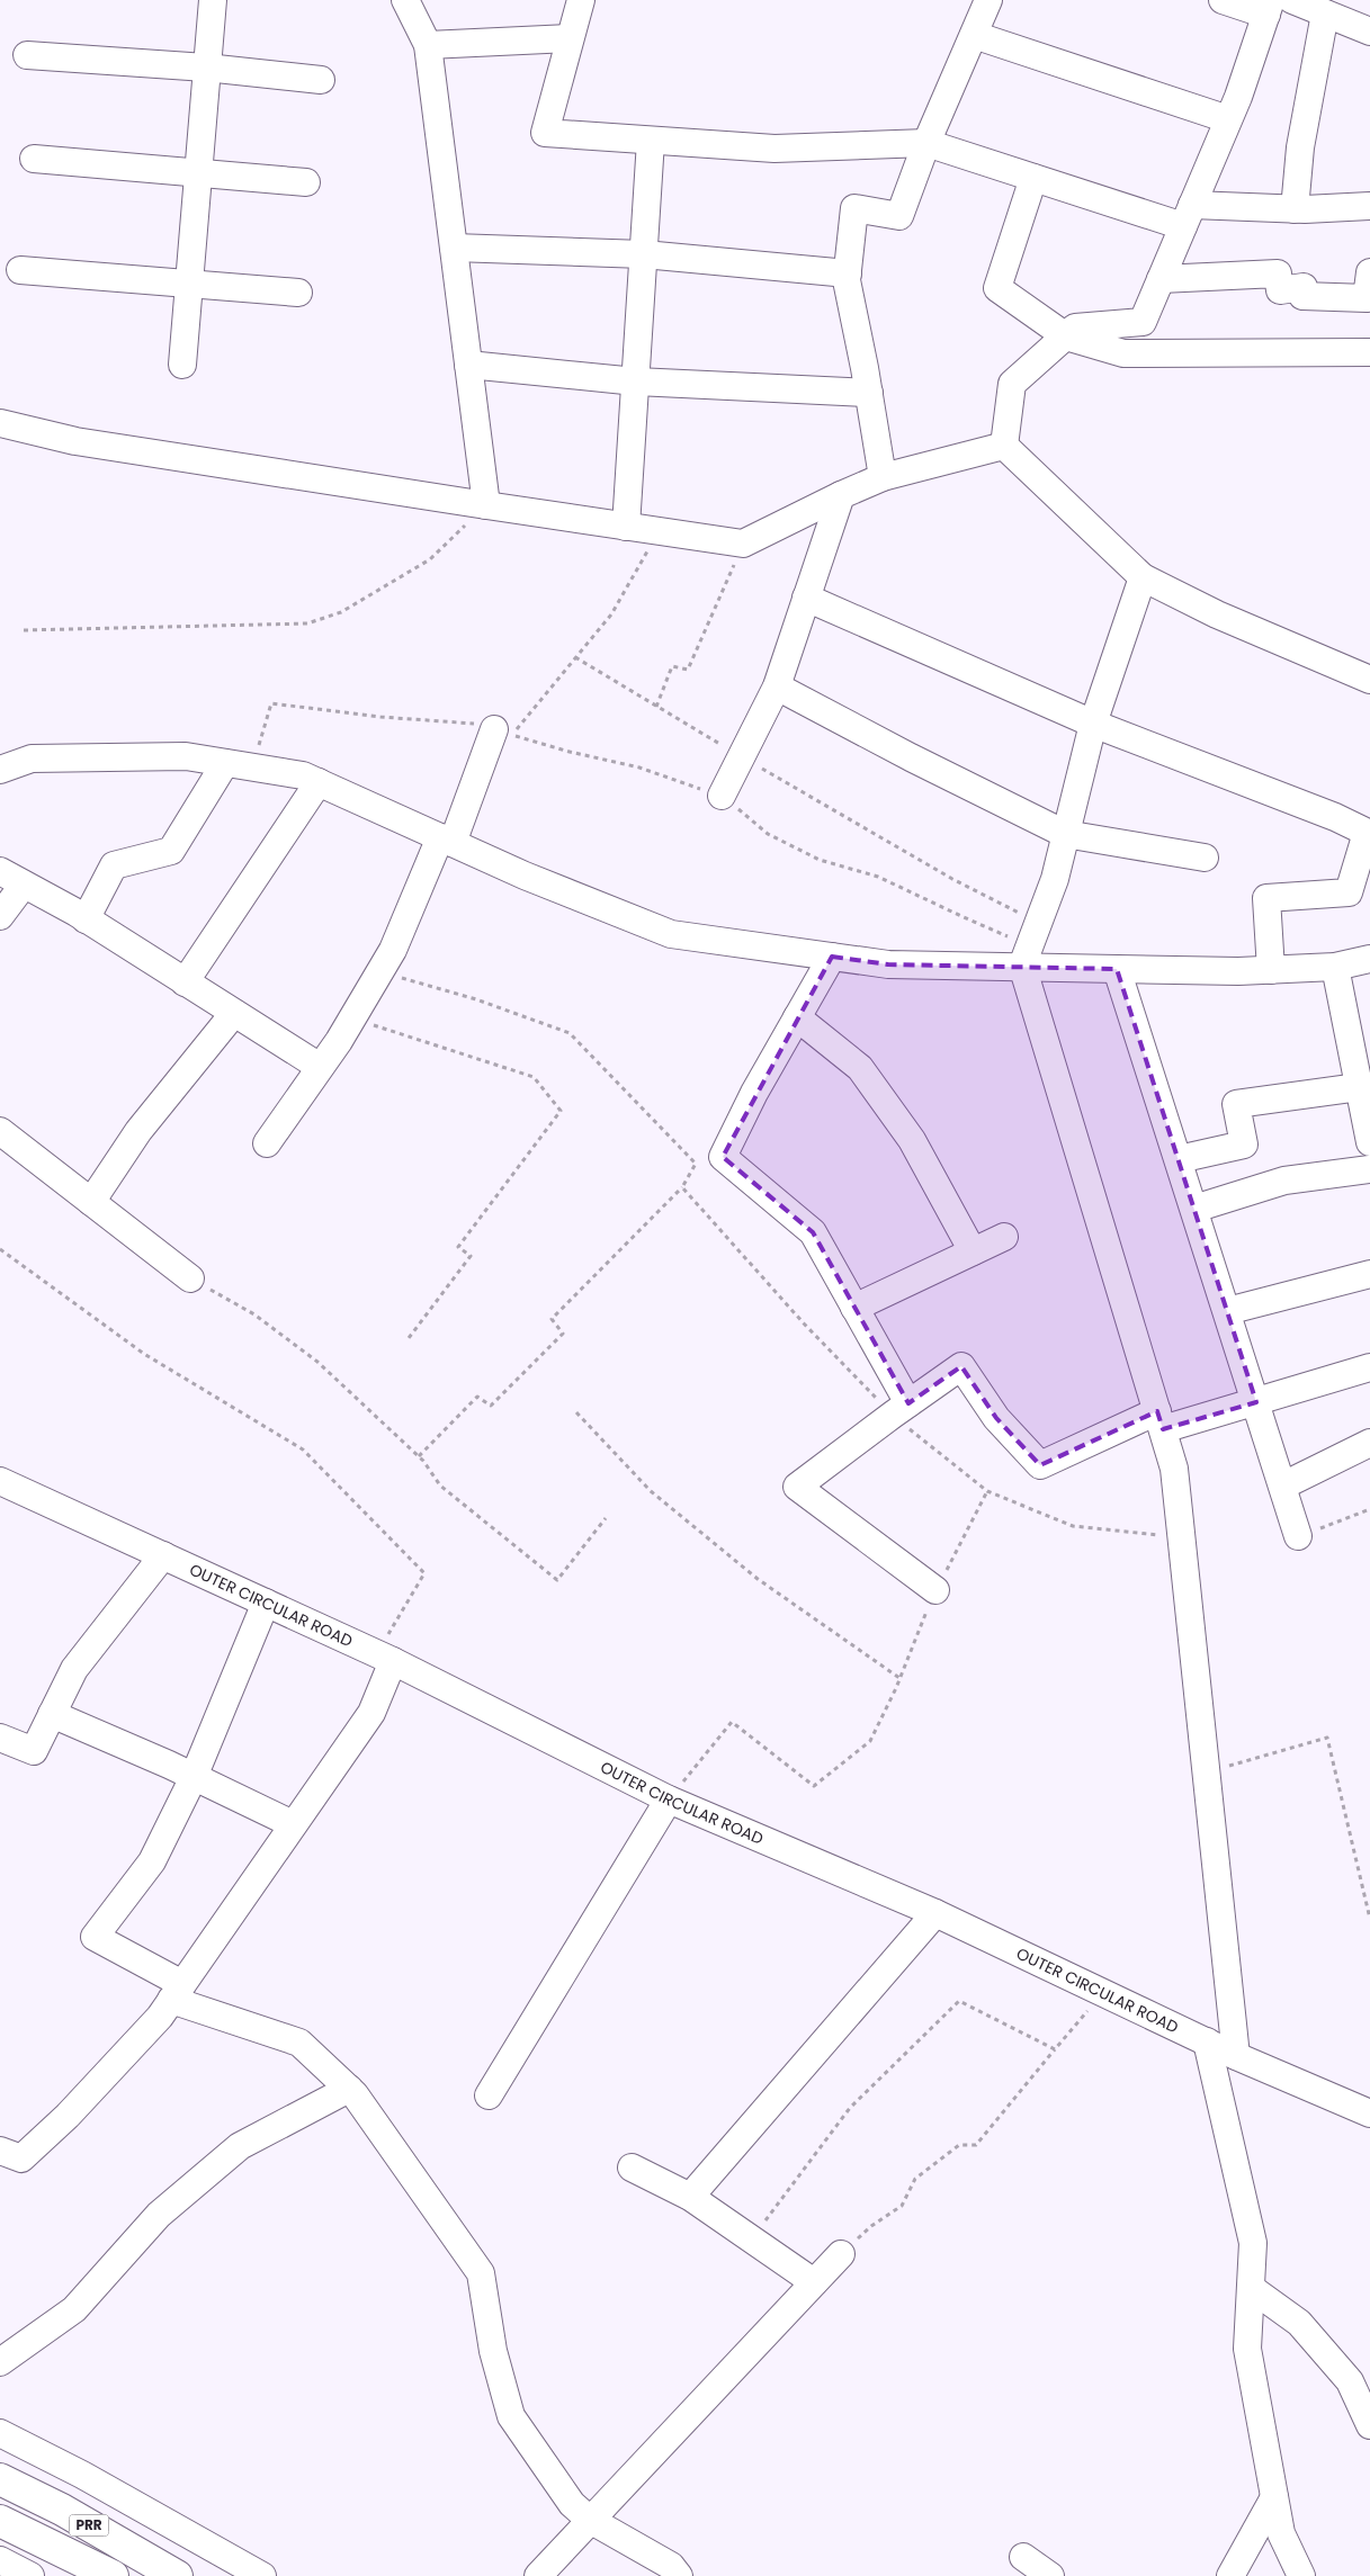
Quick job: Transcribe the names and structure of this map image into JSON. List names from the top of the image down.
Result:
{
  "streets": {
    "highway": ["PRR"],
    "street": ["OUTER CIRCULAR ROAD"]
  }
}
